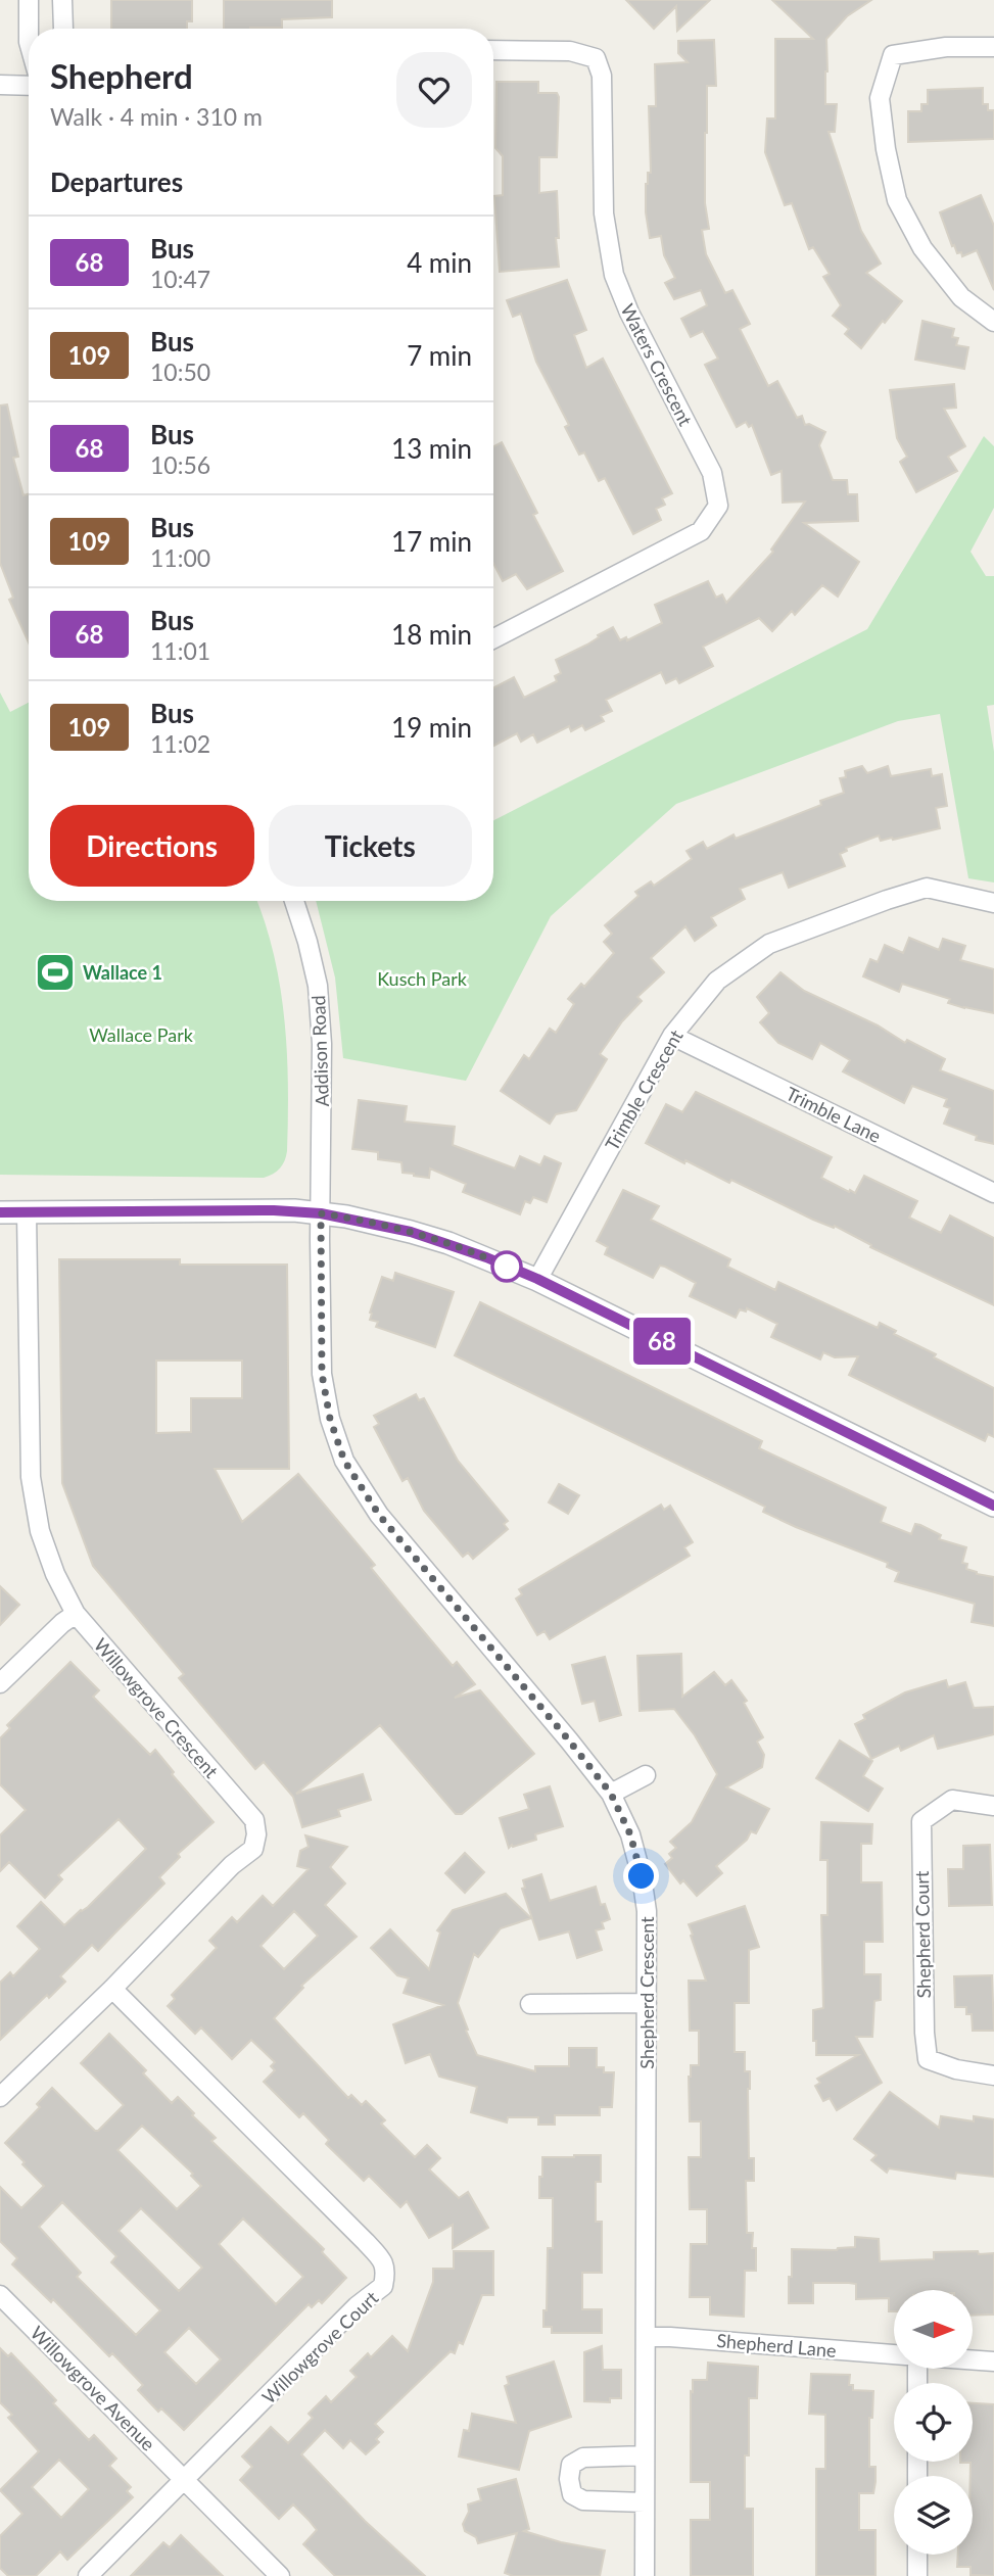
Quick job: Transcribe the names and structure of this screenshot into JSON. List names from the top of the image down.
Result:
{
  "streets": {
    "street": [
      "Waters Crescent",
      "Addison Road",
      "Trimble Crescent",
      "Trimble Lane",
      "Willowgrove Crescent",
      "Shepherd Court",
      "Shepherd Crescent",
      "Shepherd Lane",
      "Willowgrove Court",
      "Willowgrove Avenue"
    ]
  },
  "crossings": [
    ["Addison Road", "Shepherd Crescent"],
    ["Trimble Crescent", "Trimble Lane"],
    ["Willowgrove Crescent", "Willowgrove Court"],
    ["Shepherd Crescent", "Shepherd Lane"],
    ["Willowgrove Court", "Willowgrove Avenue"]
  ],
  "parks": ["Kusch Park", "Wallace Park"],
  "places": {
    "sports": ["Wallace 1"]
  },
  "lines": ["bus line 68"],
  "north": "right",
  "page": {
    "on_map": "68",
    "heading": [
      ["Shepherd", "Walk · 4 min · 310 m"],
      "Departures"
    ],
    "list": [
      {
        "mark": "68",
        "name": "Bus",
        "note": "10:47",
        "value": "4 min"
      },
      {
        "mark": "109",
        "name": "Bus",
        "note": "10:50",
        "value": "7 min"
      },
      {
        "mark": "68",
        "name": "Bus",
        "note": "10:56",
        "value": "13 min"
      },
      {
        "mark": "109",
        "name": "Bus",
        "note": "11:00",
        "value": "17 min"
      },
      {
        "mark": "68",
        "name": "Bus",
        "note": "11:01",
        "value": "18 min"
      },
      {
        "mark": "109",
        "name": "Bus",
        "note": "11:02",
        "value": "19 min"
      }
    ],
    "buttons": ["Directions", "Tickets"]
  }
}
